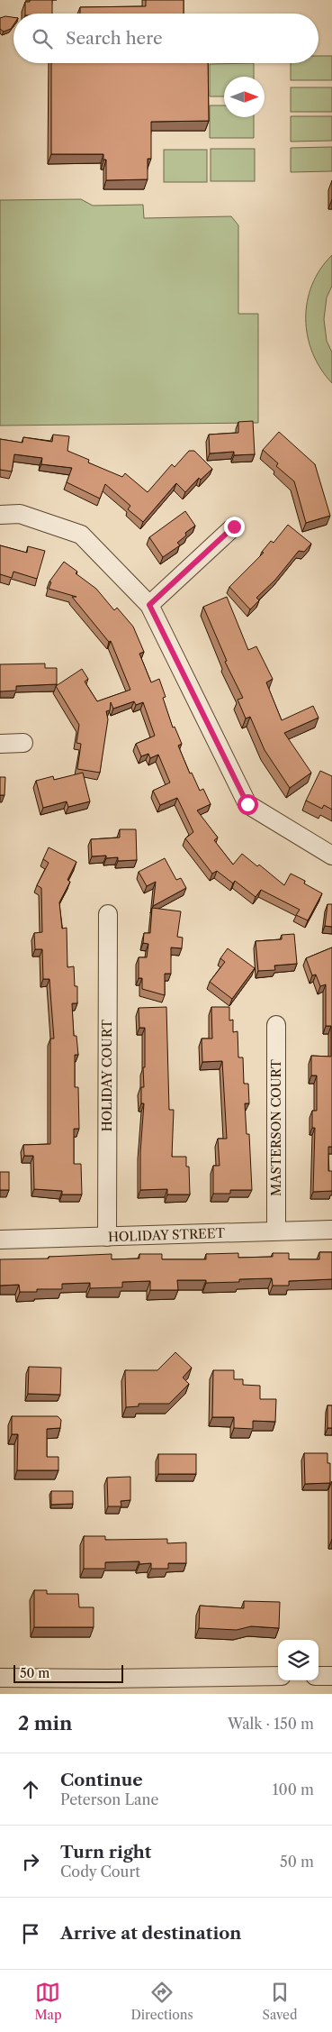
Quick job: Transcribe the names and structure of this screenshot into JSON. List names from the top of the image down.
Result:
{
  "streets": {
    "street": ["HOLIDAY COURT", "MASTERSON COURT", "HOLIDAY STREET"]
  },
  "crossings": [
    ["HOLIDAY COURT", "HOLIDAY STREET"],
    ["MASTERSON COURT", "HOLIDAY STREET"]
  ],
  "scale_bar": "50 m",
  "north": "right",
  "page": {
    "search": "Search here",
    "scale": "50 m",
    "heading": ["2 min", "Walk · 150 m"],
    "list": [
      ["Continue", "Peterson Lane", "100 m"],
      ["Turn right", "Cody Court", "50 m"],
      "Arrive at destination"
    ],
    "nav": ["Map", "Directions", "Saved"]
  }
}
